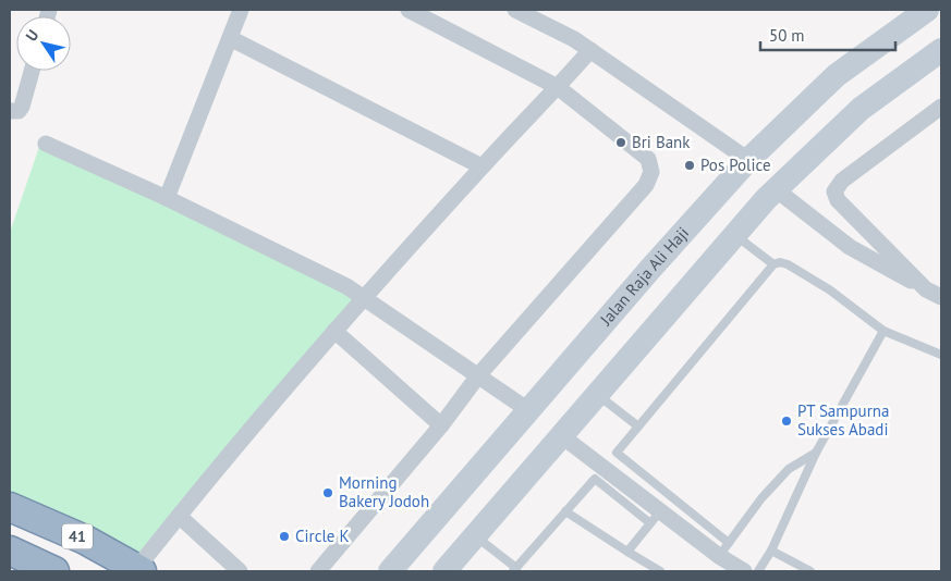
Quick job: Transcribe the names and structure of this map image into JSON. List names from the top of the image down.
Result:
{
  "streets": {
    "highway": ["41"],
    "main road": ["Jalan Raja Ali Haji"]
  },
  "places": [
    "Bri Bank",
    "Pos Police",
    "PT Sampurna Sukses Abadi",
    "Morning Bakery Jodoh",
    "Circle K"
  ],
  "scale_bar": "50 m",
  "north": "top left"
}
